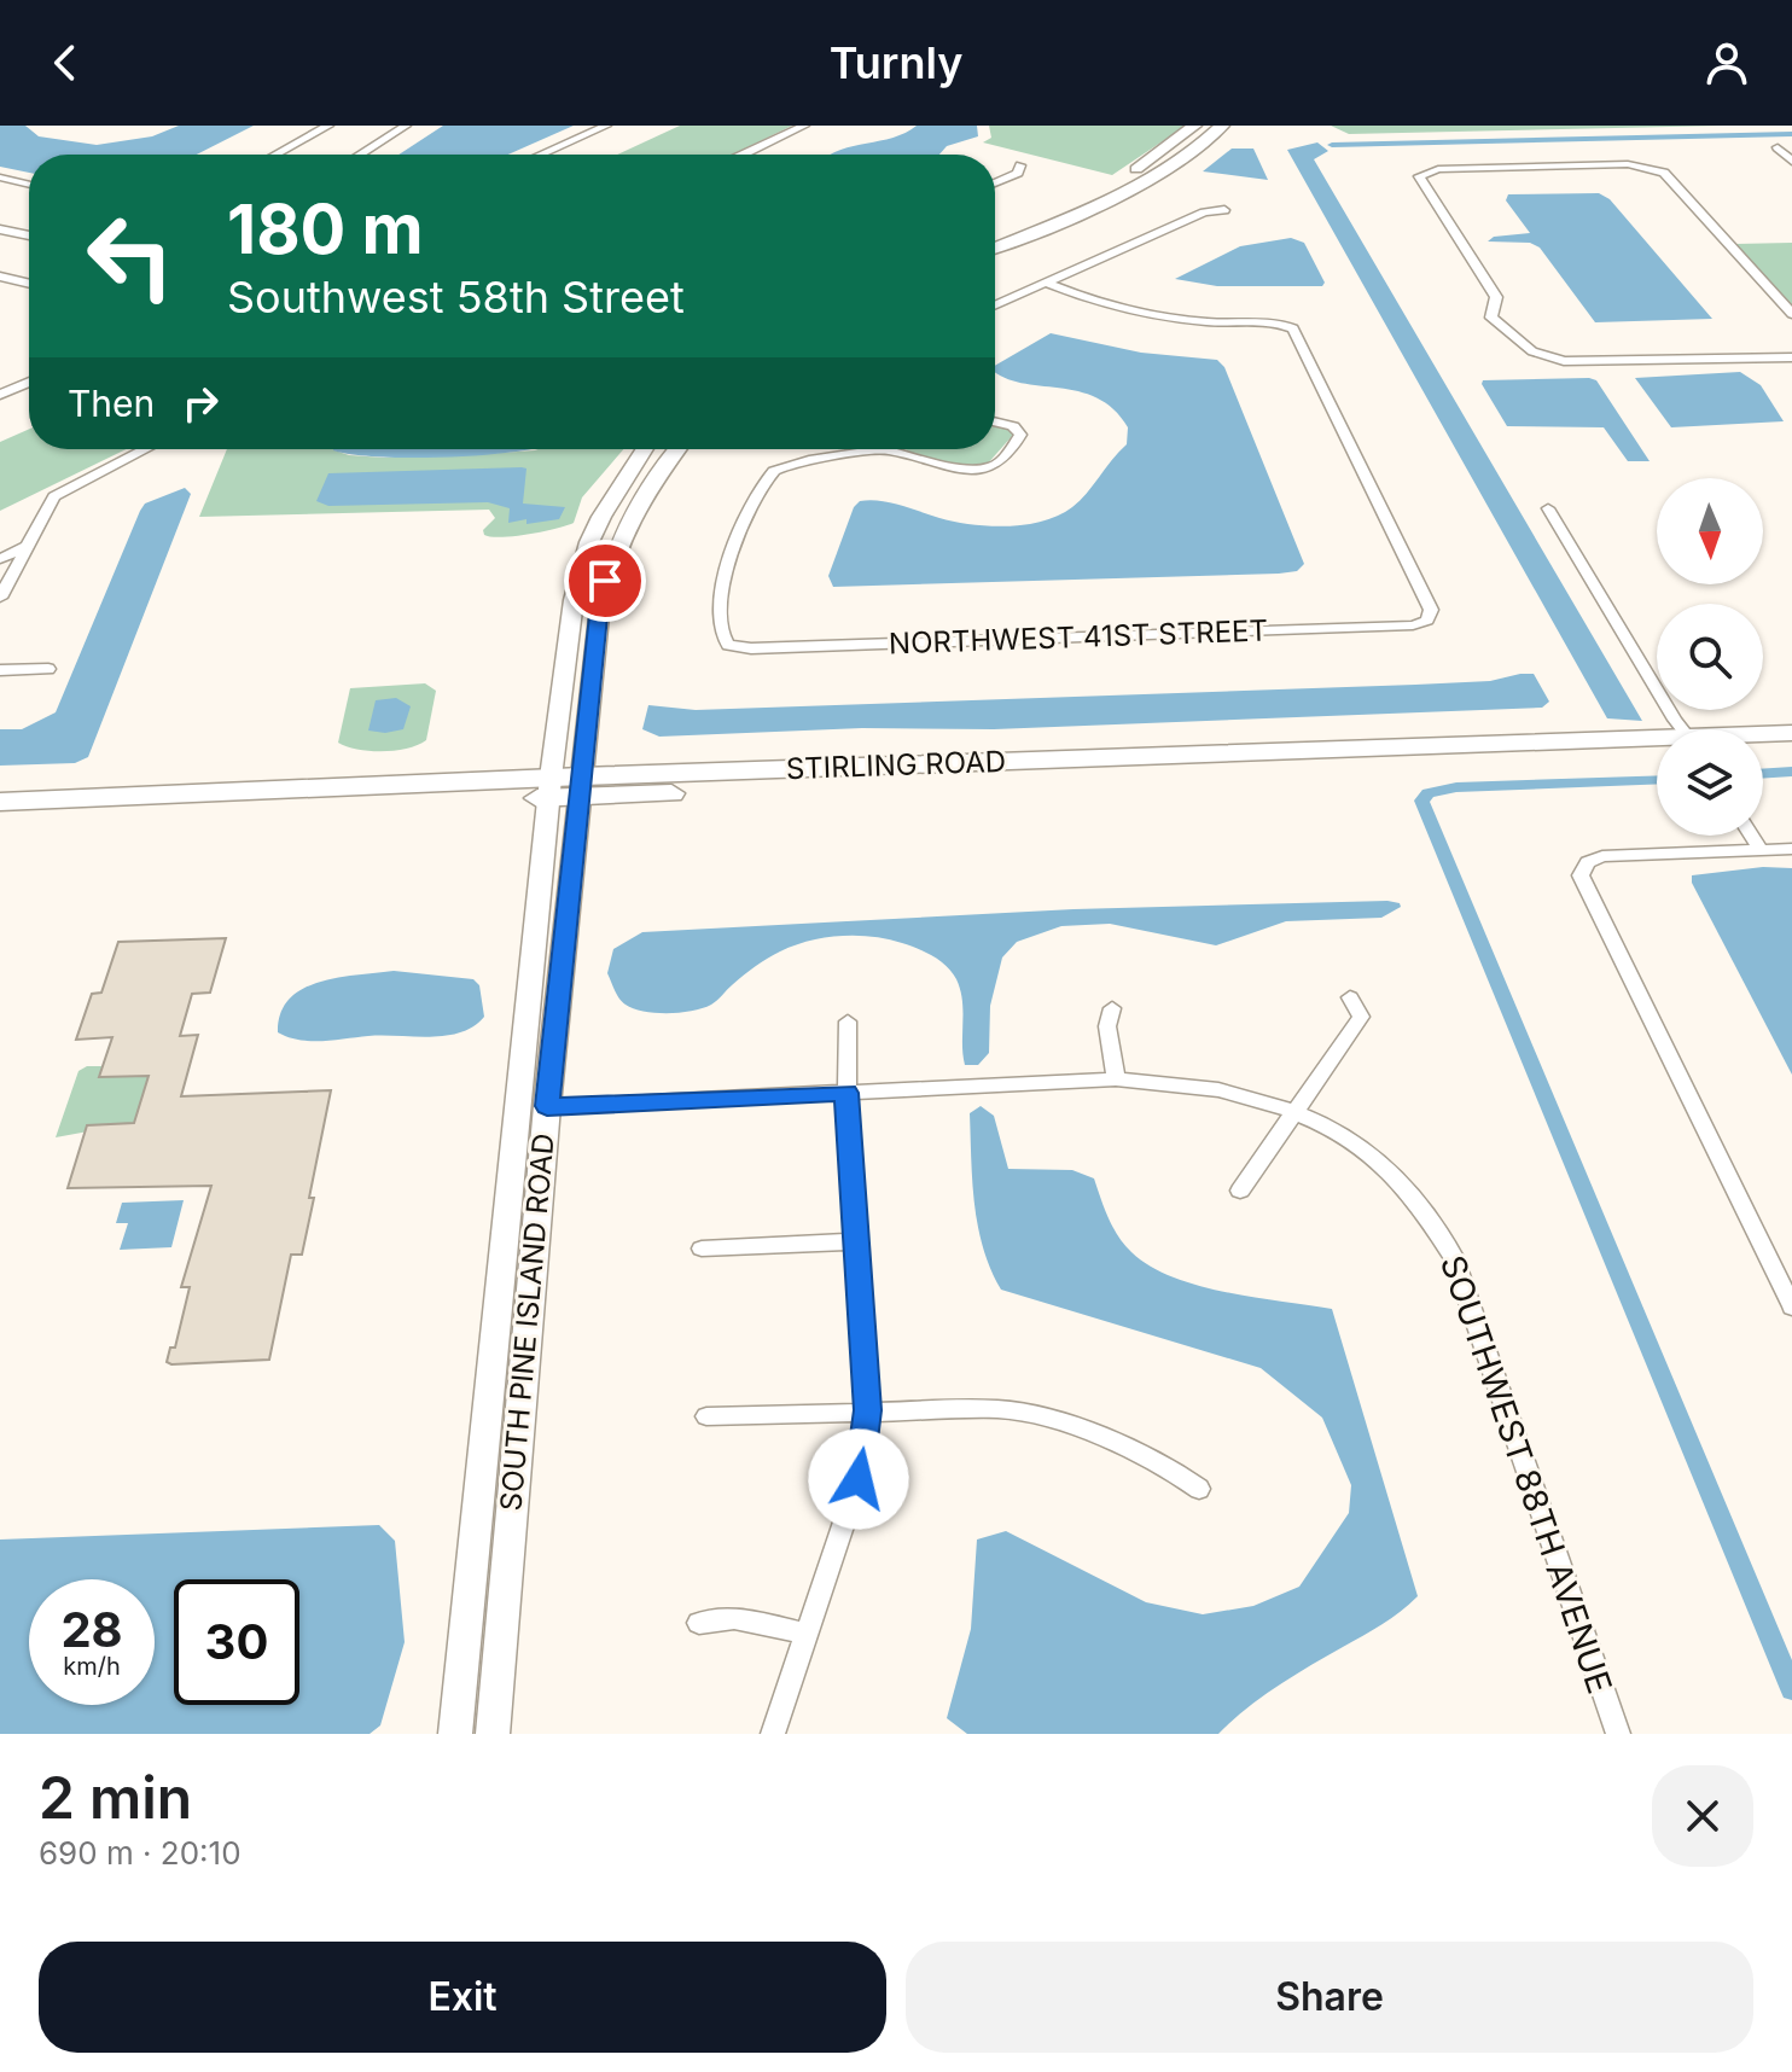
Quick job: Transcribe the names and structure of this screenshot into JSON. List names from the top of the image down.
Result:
{
  "streets": {
    "main road": ["STIRLING ROAD", "SOUTH PINE ISLAND ROAD"],
    "street": ["NORTHWEST 41ST STREET", "SOUTHWEST 88TH AVENUE"]
  },
  "crossings": [
    ["STIRLING ROAD", "SOUTH PINE ISLAND ROAD"],
    ["SOUTH PINE ISLAND ROAD", "SOUTHWEST 88TH AVENUE"]
  ],
  "north": "bottom",
  "page": {
    "header": "Turnly",
    "turn": ["180 m", "Southwest 58th Street"],
    "then": "Then",
    "speed": "28 km/h",
    "limit": "30",
    "heading": ["2 min", "690 m · 20:10"],
    "buttons": ["Exit", "Share"]
  }
}
